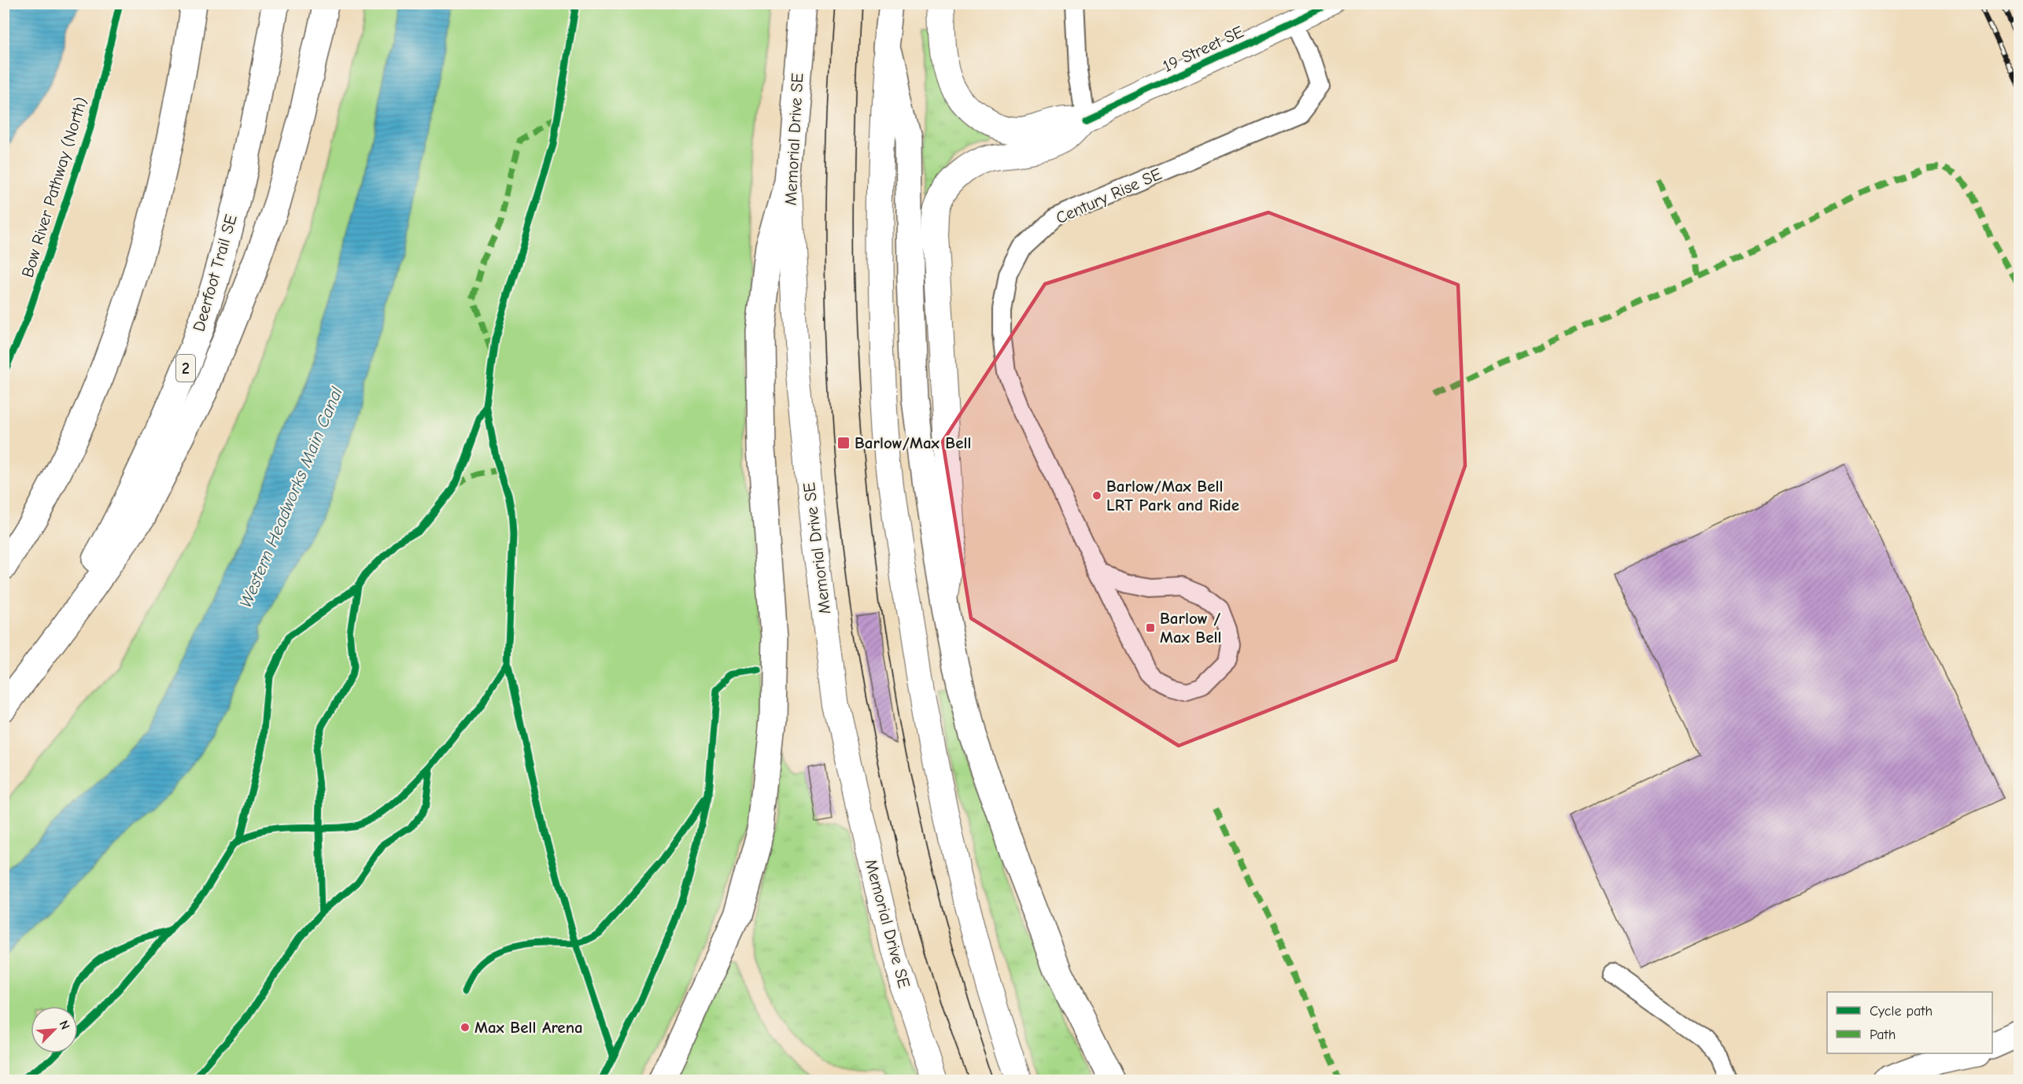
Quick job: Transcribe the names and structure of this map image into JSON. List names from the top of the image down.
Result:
{
  "streets": {
    "main road": [
      "19 Street SE",
      "Memorial Drive SE",
      "Deerfoot Trail SE",
      "2"
    ],
    "street": ["Century Rise SE"],
    "cycle path": ["Bow River Pathway (North)"]
  },
  "crossings": [
    ["19 Street SE", "Century Rise SE"]
  ],
  "water": ["Western Headworks Main Canal"],
  "places": {
    "transit": ["Barlow/Max Bell", "Barlow / Max Bell"],
    "other": ["Barlow/Max Bell LRT Park and Ride", "Max Bell Arena"]
  },
  "legend": ["Cycle path", "Path"],
  "north": "top right"
}
